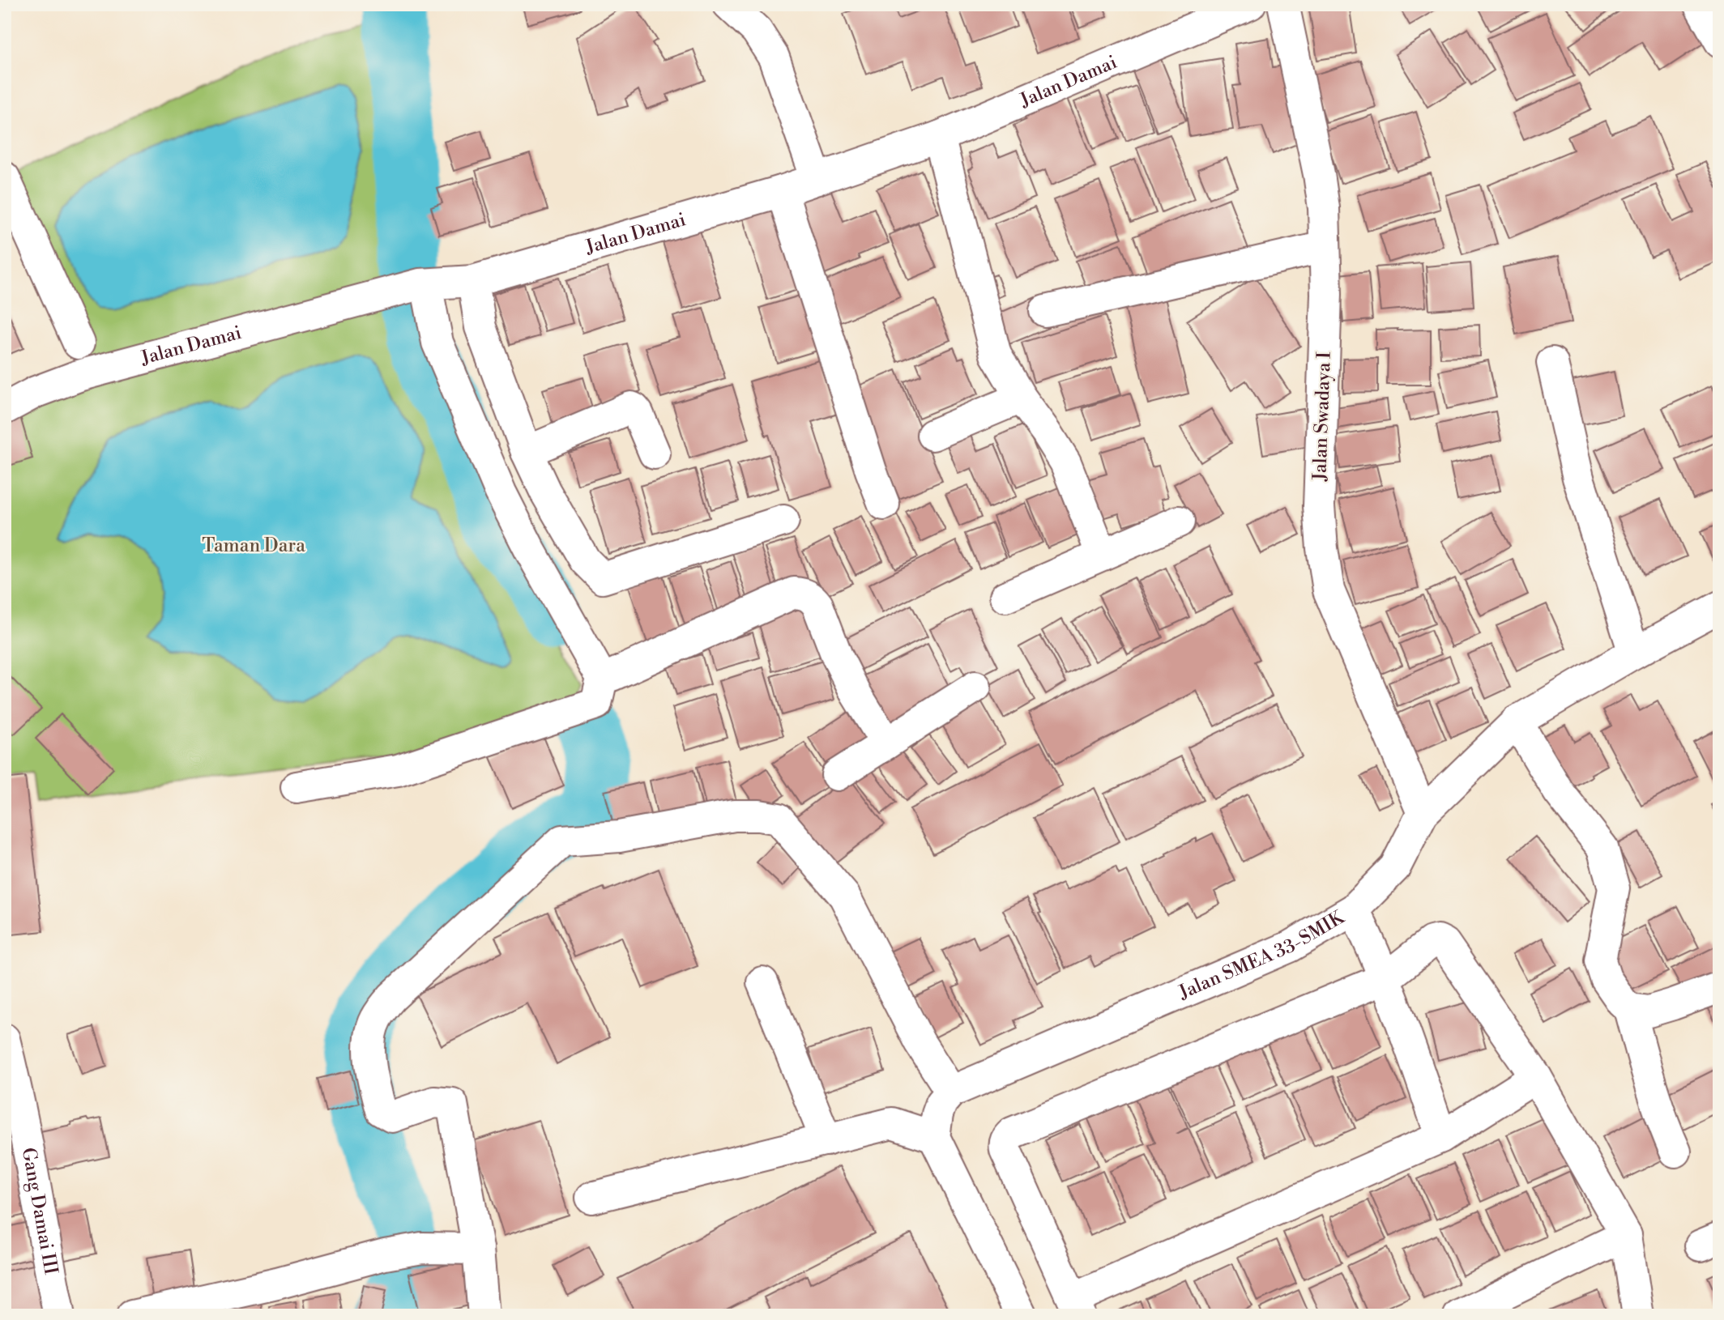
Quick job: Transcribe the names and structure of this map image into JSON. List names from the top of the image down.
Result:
{
  "streets": {
    "street": [
      "Jalan Damai",
      "Jalan Swadaya I",
      "Jalan SMEA 33-SMIK",
      "Gang Damai III"
    ]
  },
  "crossings": [
    ["Jalan Swadaya I", "Jalan SMEA 33-SMIK"]
  ],
  "parks": ["Taman Dara"]
}
